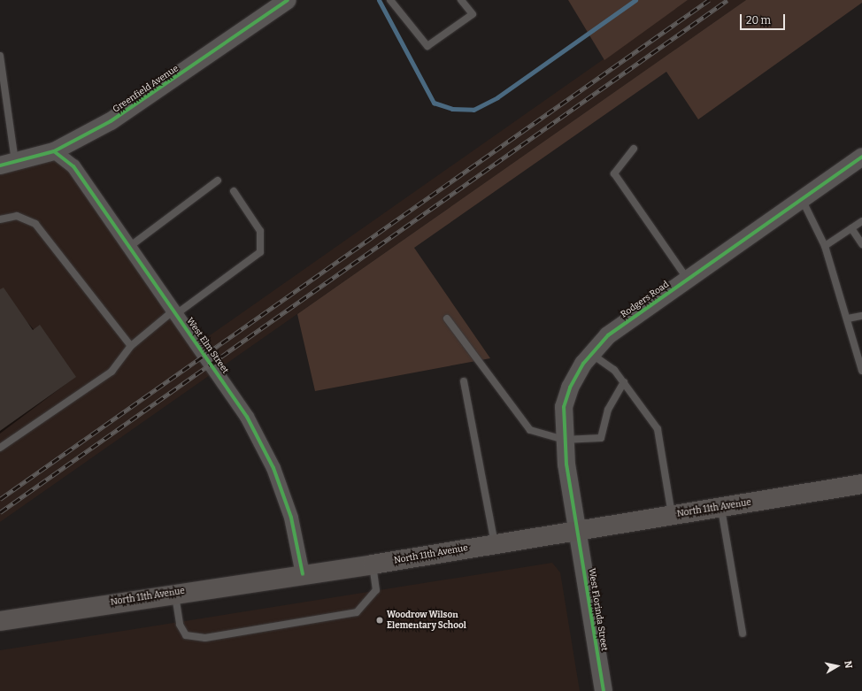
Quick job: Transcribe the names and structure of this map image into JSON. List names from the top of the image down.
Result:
{
  "streets": {
    "main road": ["North 11th Avenue"],
    "street": [
      "Greenfield Avenue",
      "Rodgers Road",
      "West Elm Street",
      "West Florinda Street"
    ]
  },
  "crossings": [
    ["Greenfield Avenue", "West Elm Street"],
    ["Rodgers Road", "North 11th Avenue"],
    ["Rodgers Road", "West Florinda Street"],
    ["West Elm Street", "North 11th Avenue"],
    ["North 11th Avenue", "West Florinda Street"]
  ],
  "places": ["Woodrow Wilson Elementary School"],
  "scale_bar": "20 m",
  "north": "right"
}
